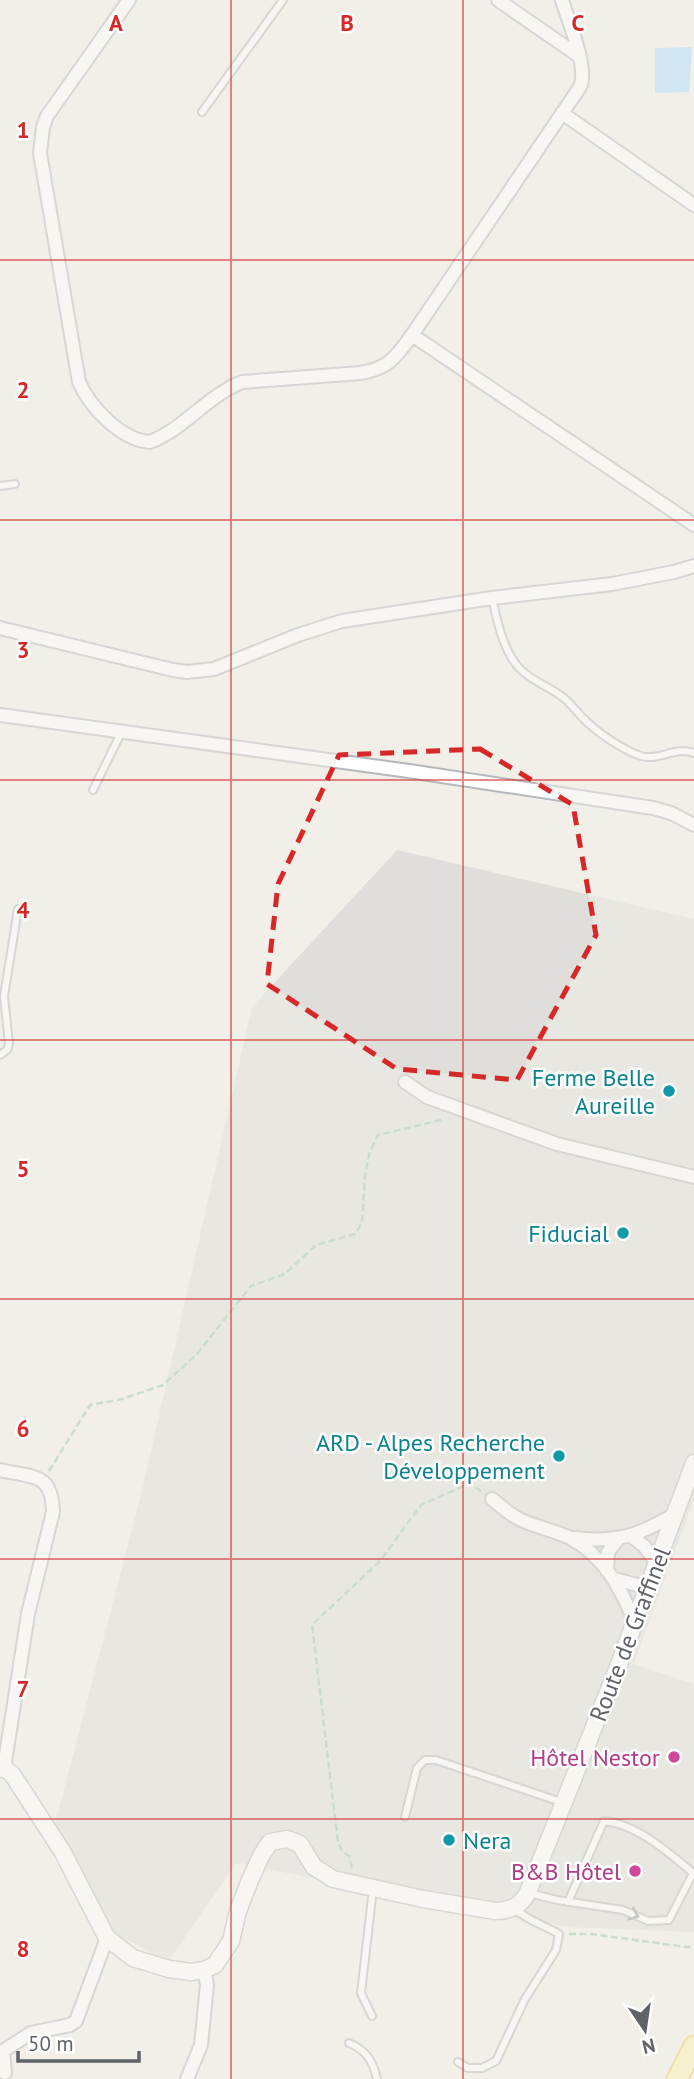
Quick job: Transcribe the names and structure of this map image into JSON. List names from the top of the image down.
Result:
{
  "streets": {
    "street": ["Route de Graffinel"]
  },
  "places": [
    "Ferme Belle Aureille",
    "Fiducial",
    "ARD - Alpes Recherche Développement",
    "Hôtel Nestor",
    "Nera",
    "B&B Hôtel"
  ],
  "scale_bar": "50 m",
  "north": "bottom",
  "grid": {
    "columns": ["A", "B", "C"],
    "rows": [
      "1",
      "2",
      "3",
      "4",
      "5",
      "6",
      "7",
      "8"
    ]
  }
}
